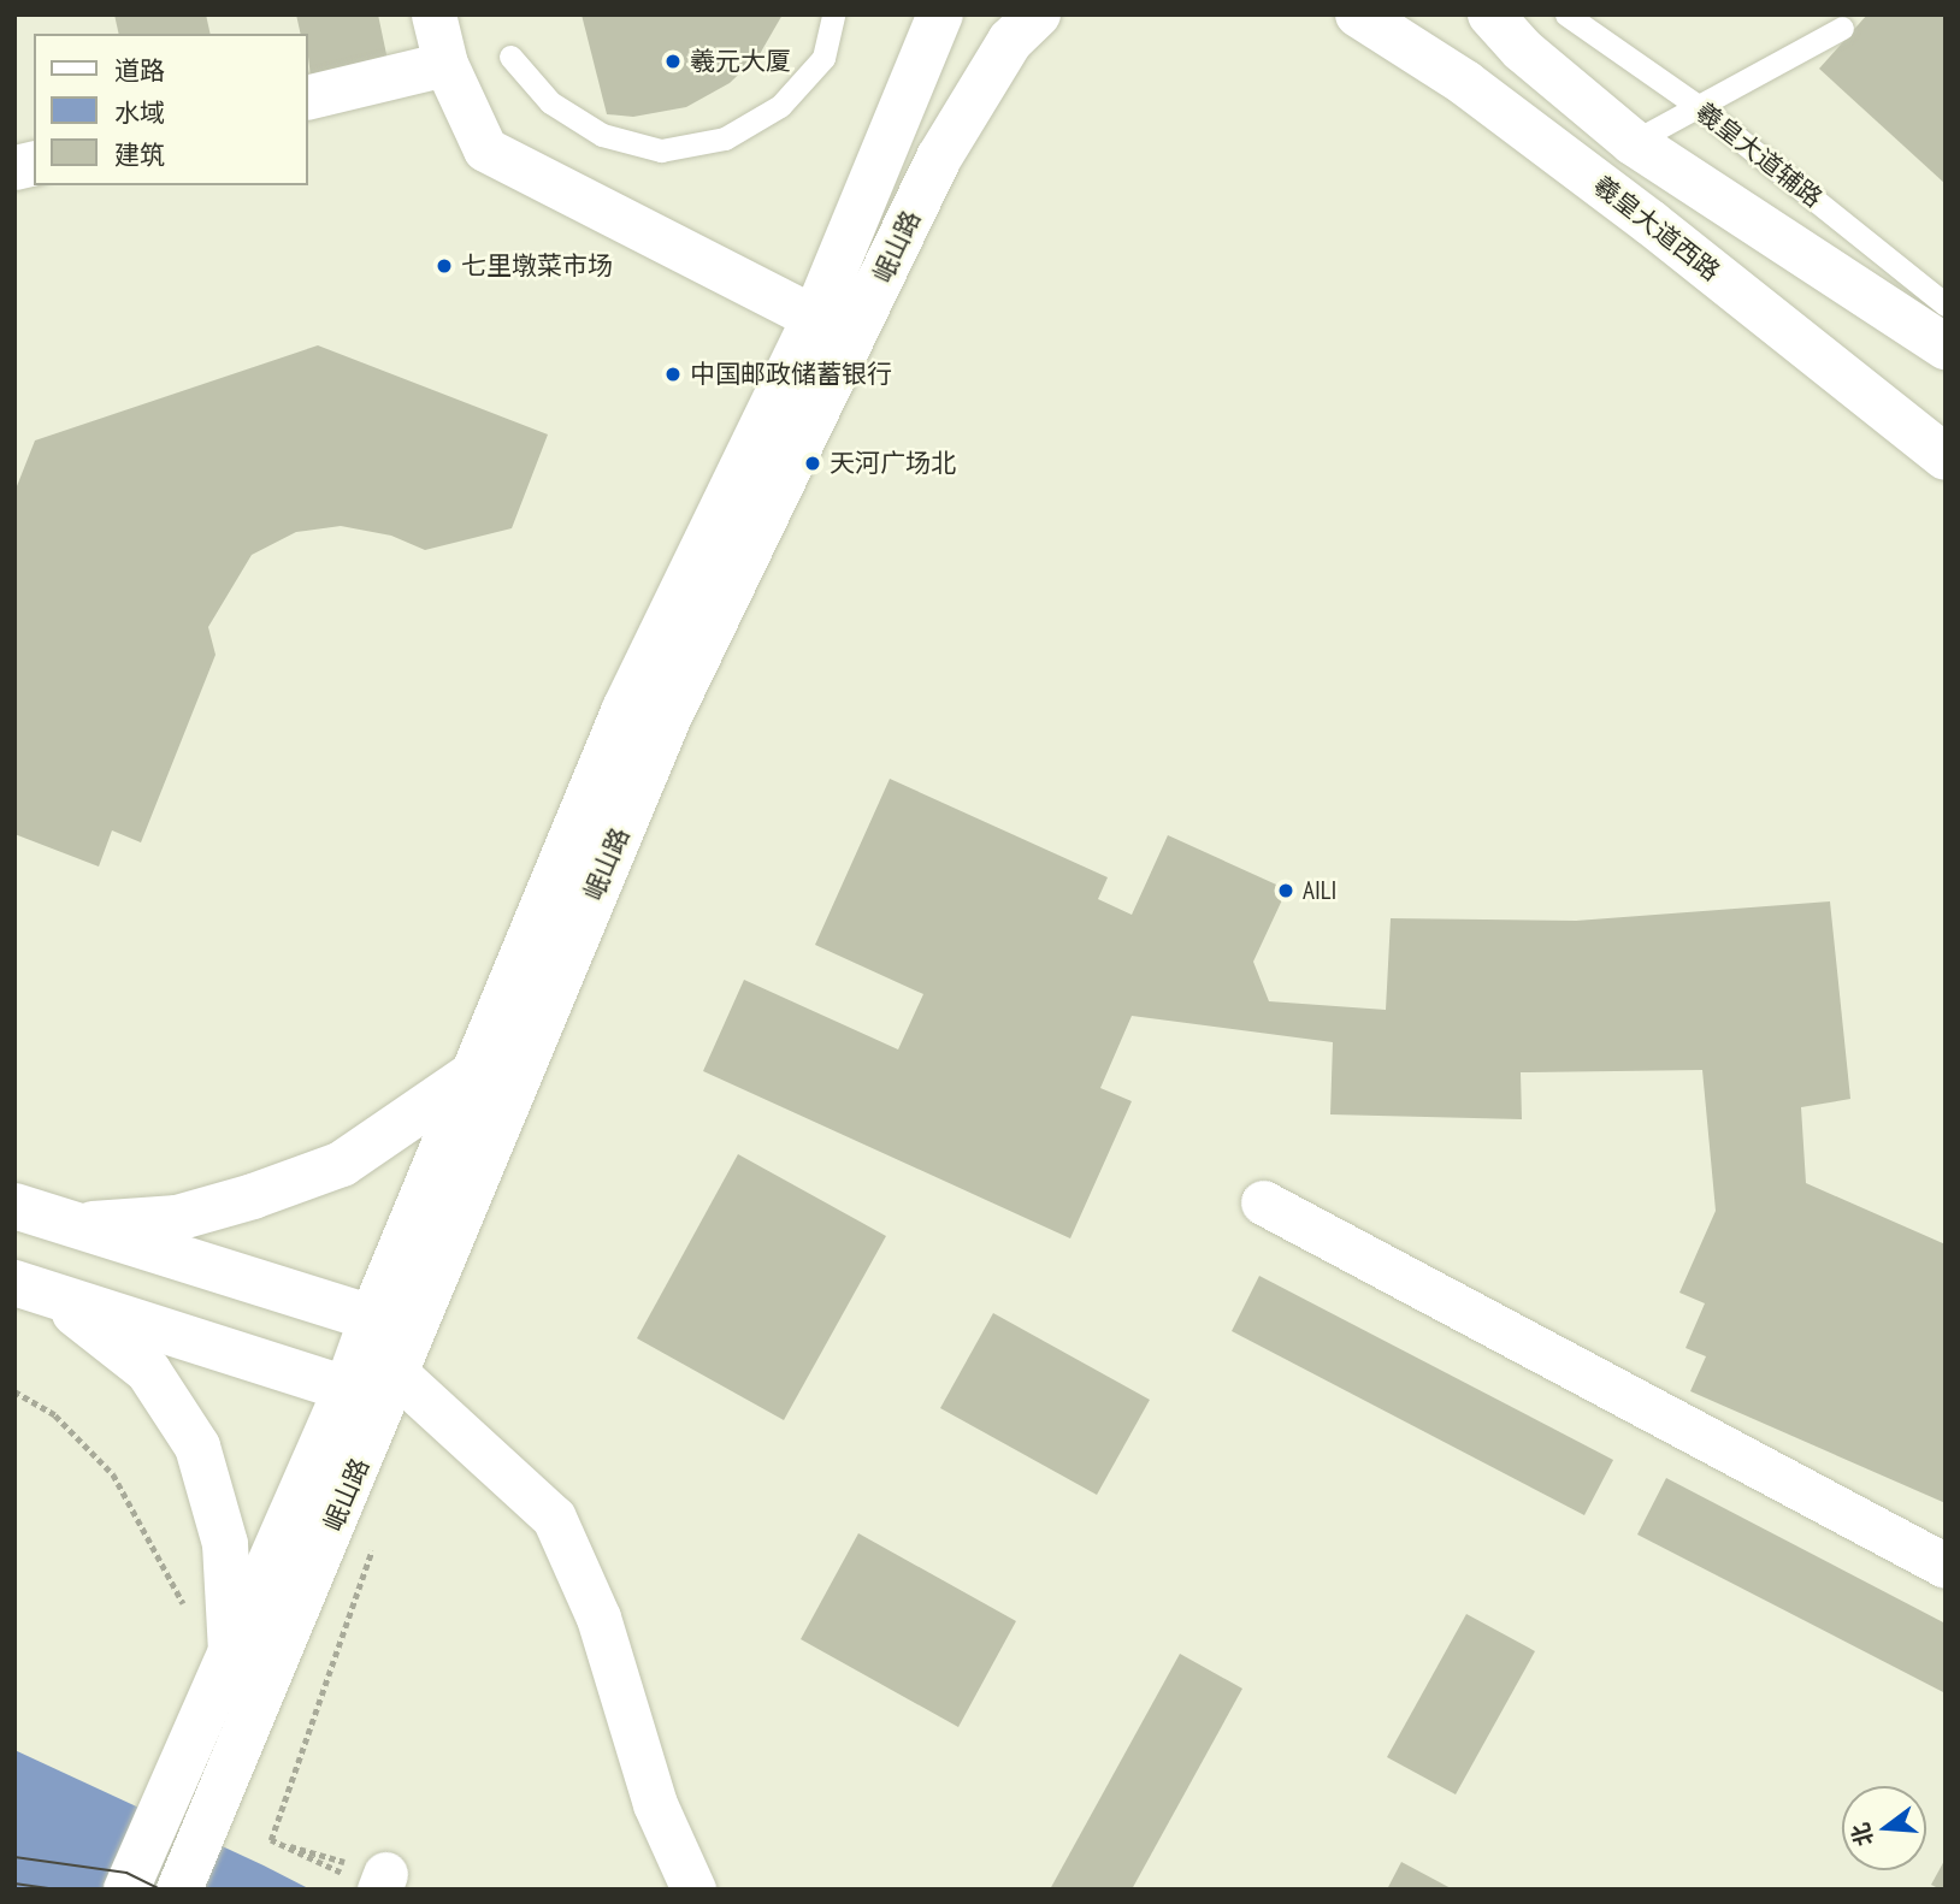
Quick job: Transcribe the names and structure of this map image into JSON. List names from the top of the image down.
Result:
{
  "streets": {
    "main road": ["羲皇大道西路", "岷山路"],
    "lane": ["羲皇大道辅路"]
  },
  "places": [
    "羲元大厦",
    "七里墩菜市场",
    "中国邮政储蓄银行",
    "天河广场北",
    "AILI"
  ],
  "legend": ["道路", "水域", "建筑"],
  "north": "left"
}
